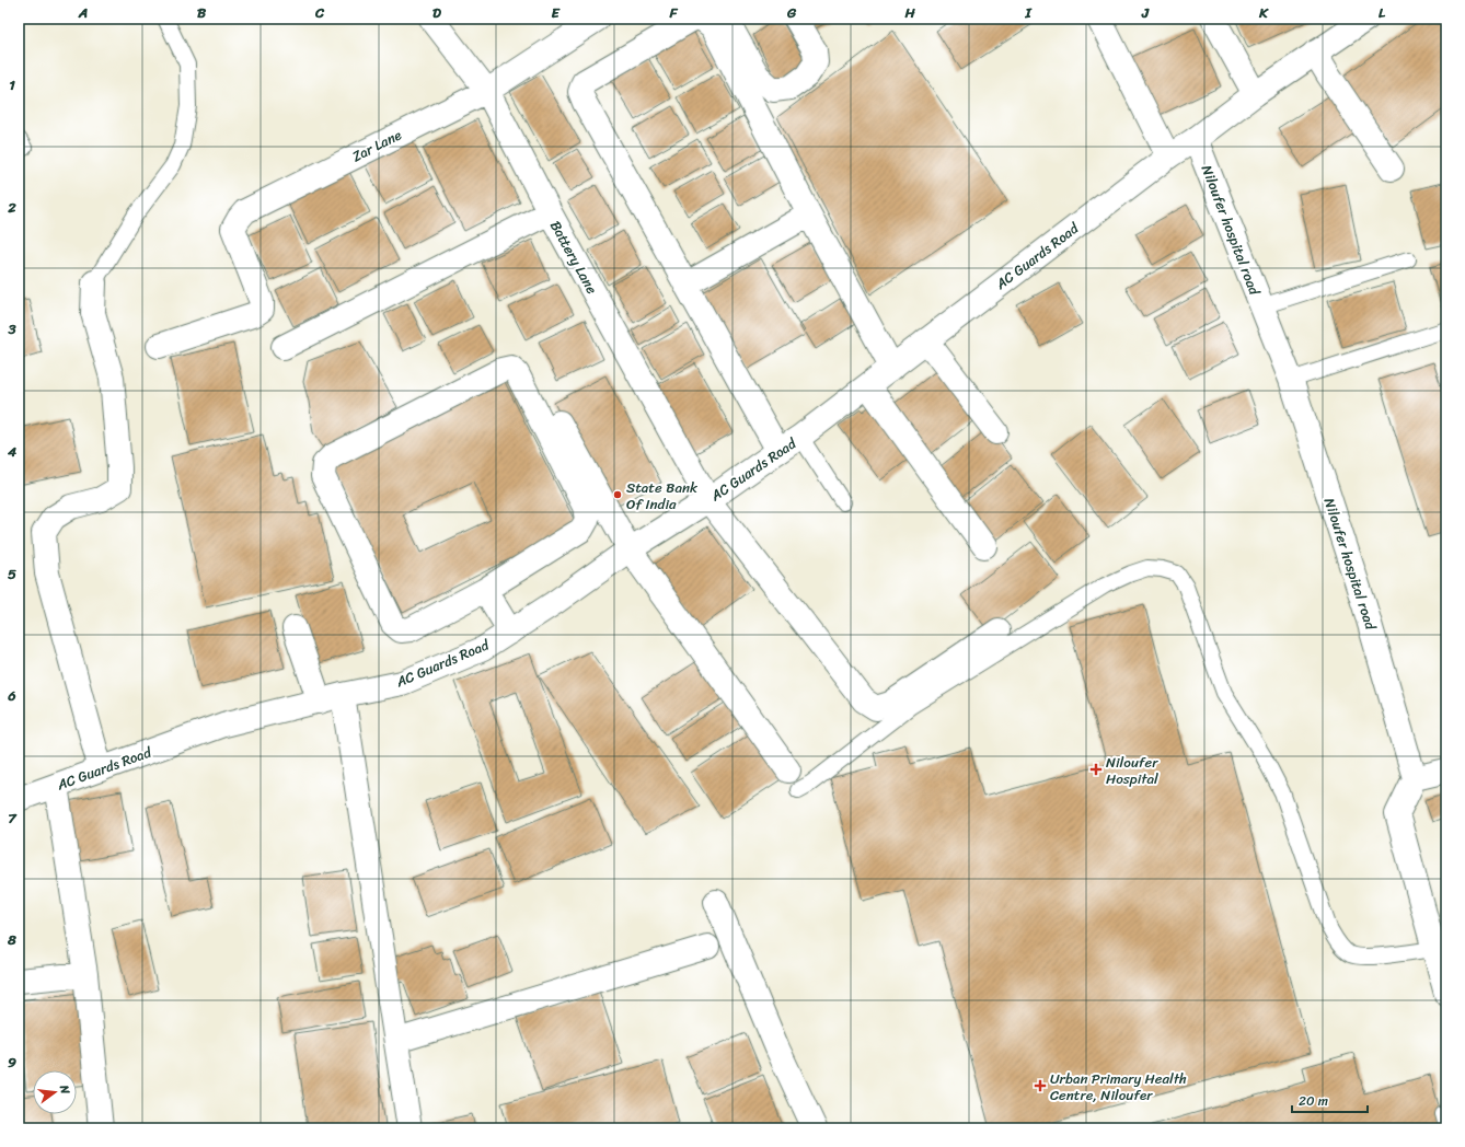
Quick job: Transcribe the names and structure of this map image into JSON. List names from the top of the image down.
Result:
{
  "streets": {
    "street": [
      "Zar Lane",
      "Niloufer hospital road",
      "AC Guards Road",
      "Battery Lane"
    ]
  },
  "crossings": [
    ["Zar Lane", "Battery Lane"],
    ["Niloufer hospital road", "AC Guards Road"],
    ["AC Guards Road", "Battery Lane"]
  ],
  "places": {
    "other": ["State Bank Of India"],
    "health": ["Niloufer Hospital", "Urban Primary Health Centre, Niloufer"]
  },
  "scale_bar": "20 m",
  "north": "right",
  "grid": {
    "columns": [
      "A",
      "B",
      "C",
      "D",
      "E",
      "F",
      "G",
      "H",
      "I",
      "J",
      "K",
      "L"
    ],
    "rows": [
      "1",
      "2",
      "3",
      "4",
      "5",
      "6",
      "7",
      "8",
      "9"
    ]
  }
}
